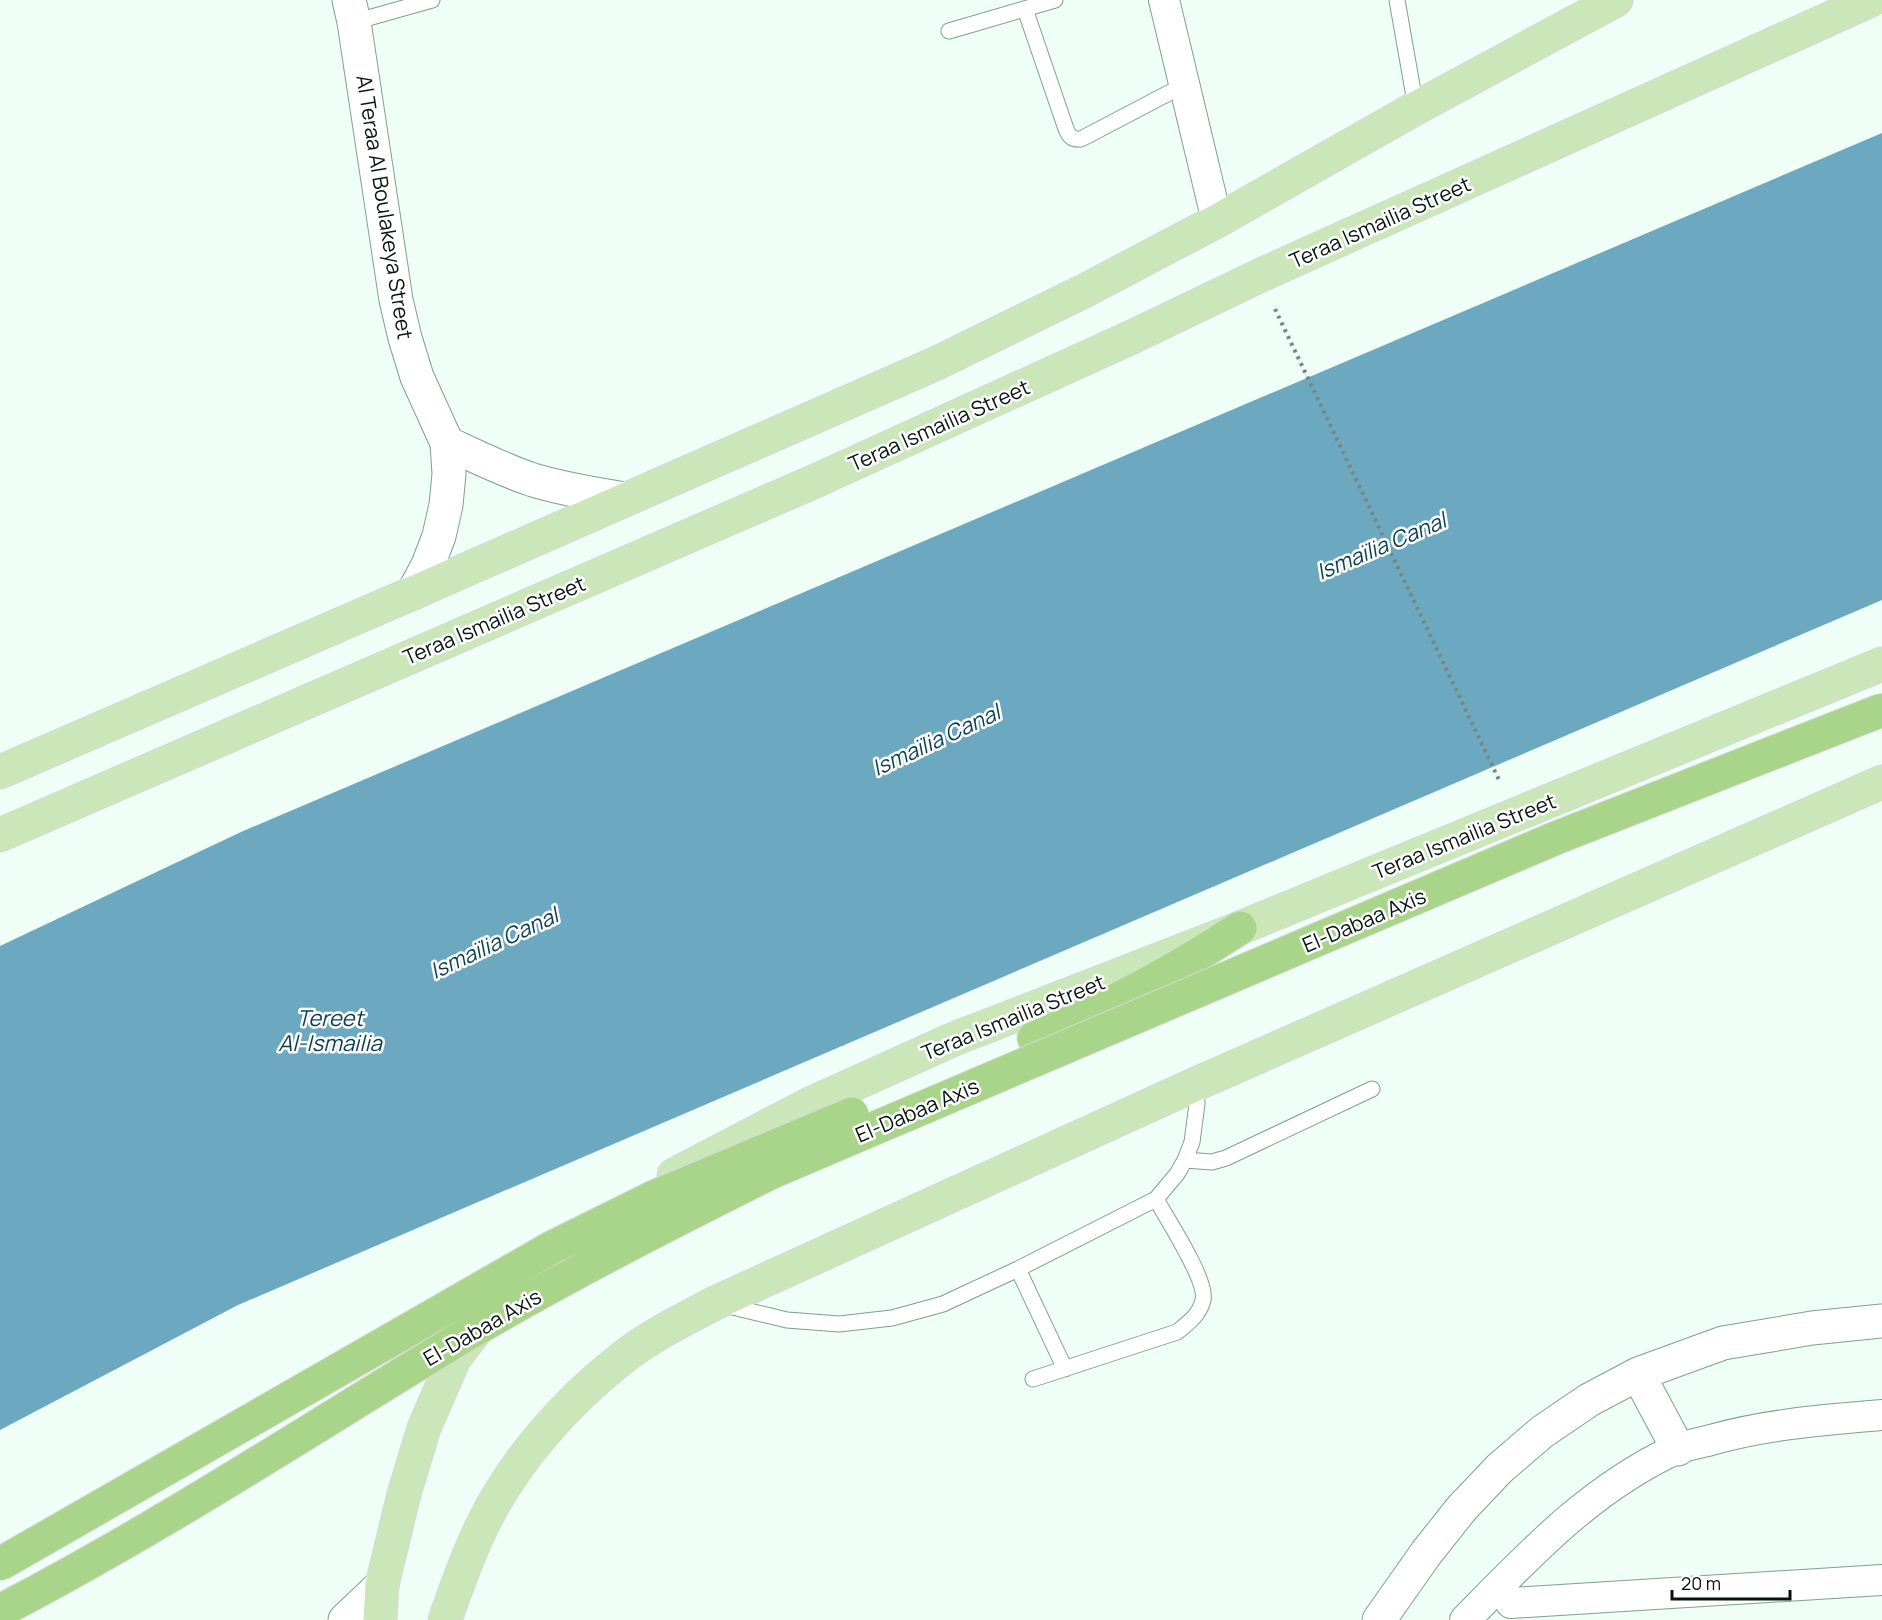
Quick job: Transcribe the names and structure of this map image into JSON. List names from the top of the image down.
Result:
{
  "streets": {
    "highway": ["El-Dabaa Axis"],
    "main road": ["Teraa Ismailia Street"],
    "street": ["Al Teraa Al Boulakeya Street"]
  },
  "water": ["Ismaïlia Canal", "Tereet Al-Ismailia"],
  "scale_bar": "20 m"
}
